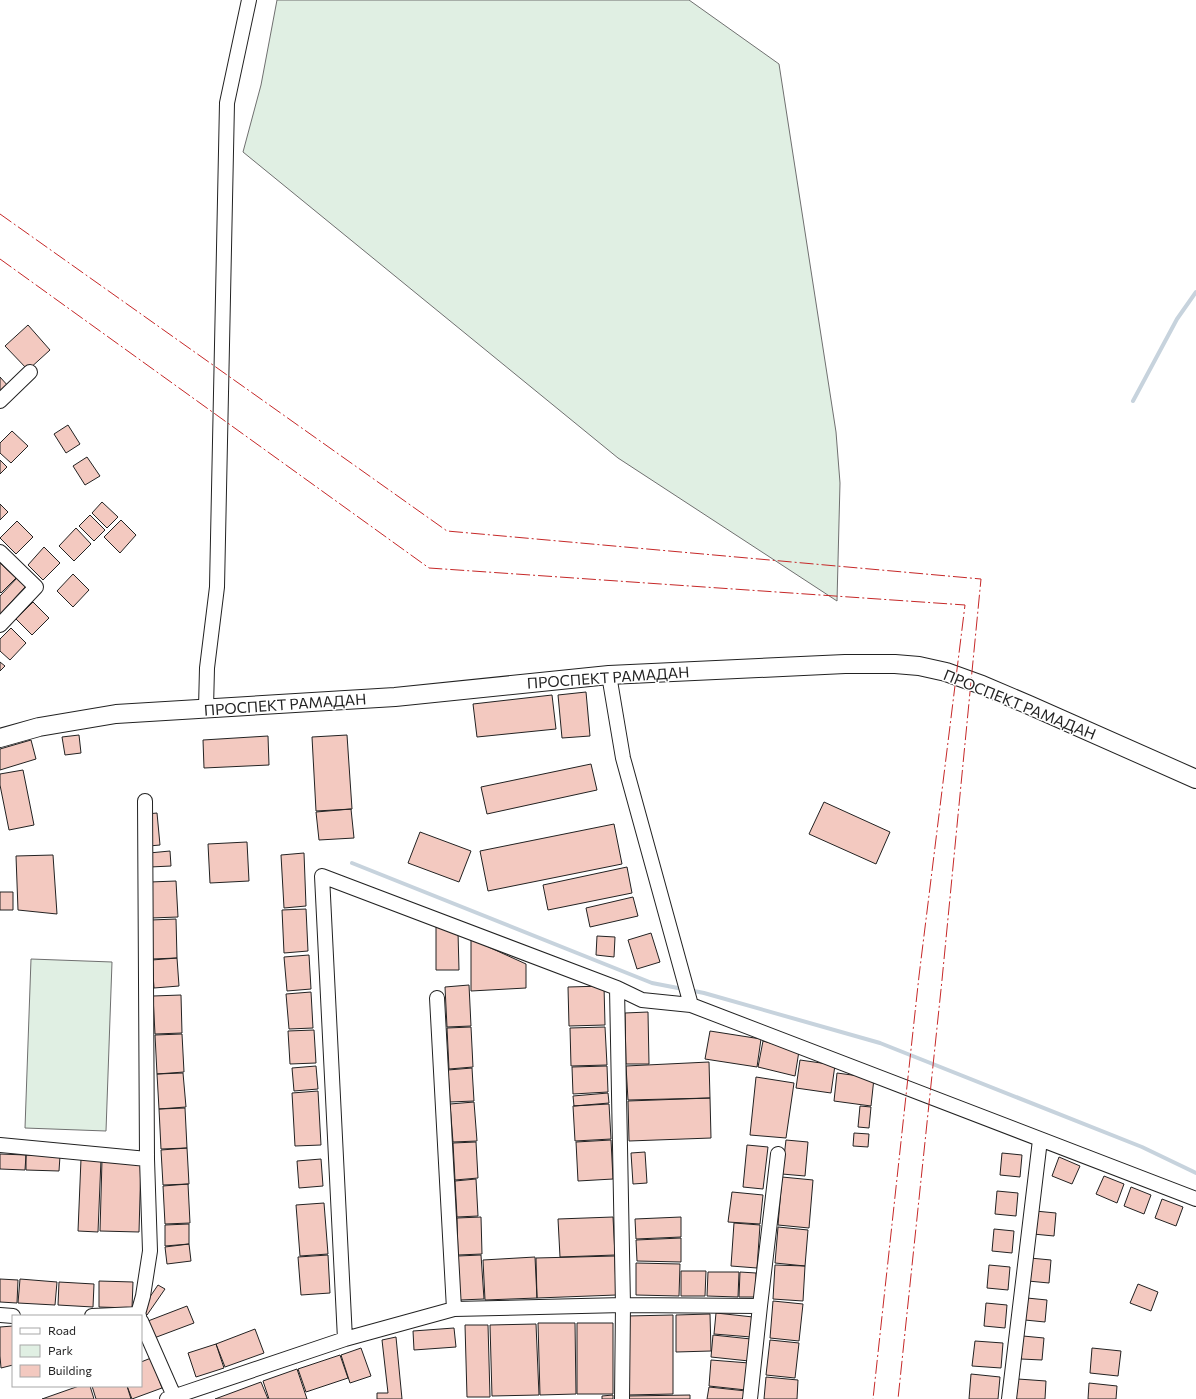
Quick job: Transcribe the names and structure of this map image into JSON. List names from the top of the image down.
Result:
{
  "streets": {
    "main road": ["ПРОСПЕКТ РАМАДАН"]
  },
  "legend": ["Road", "Park", "Building"]
}
